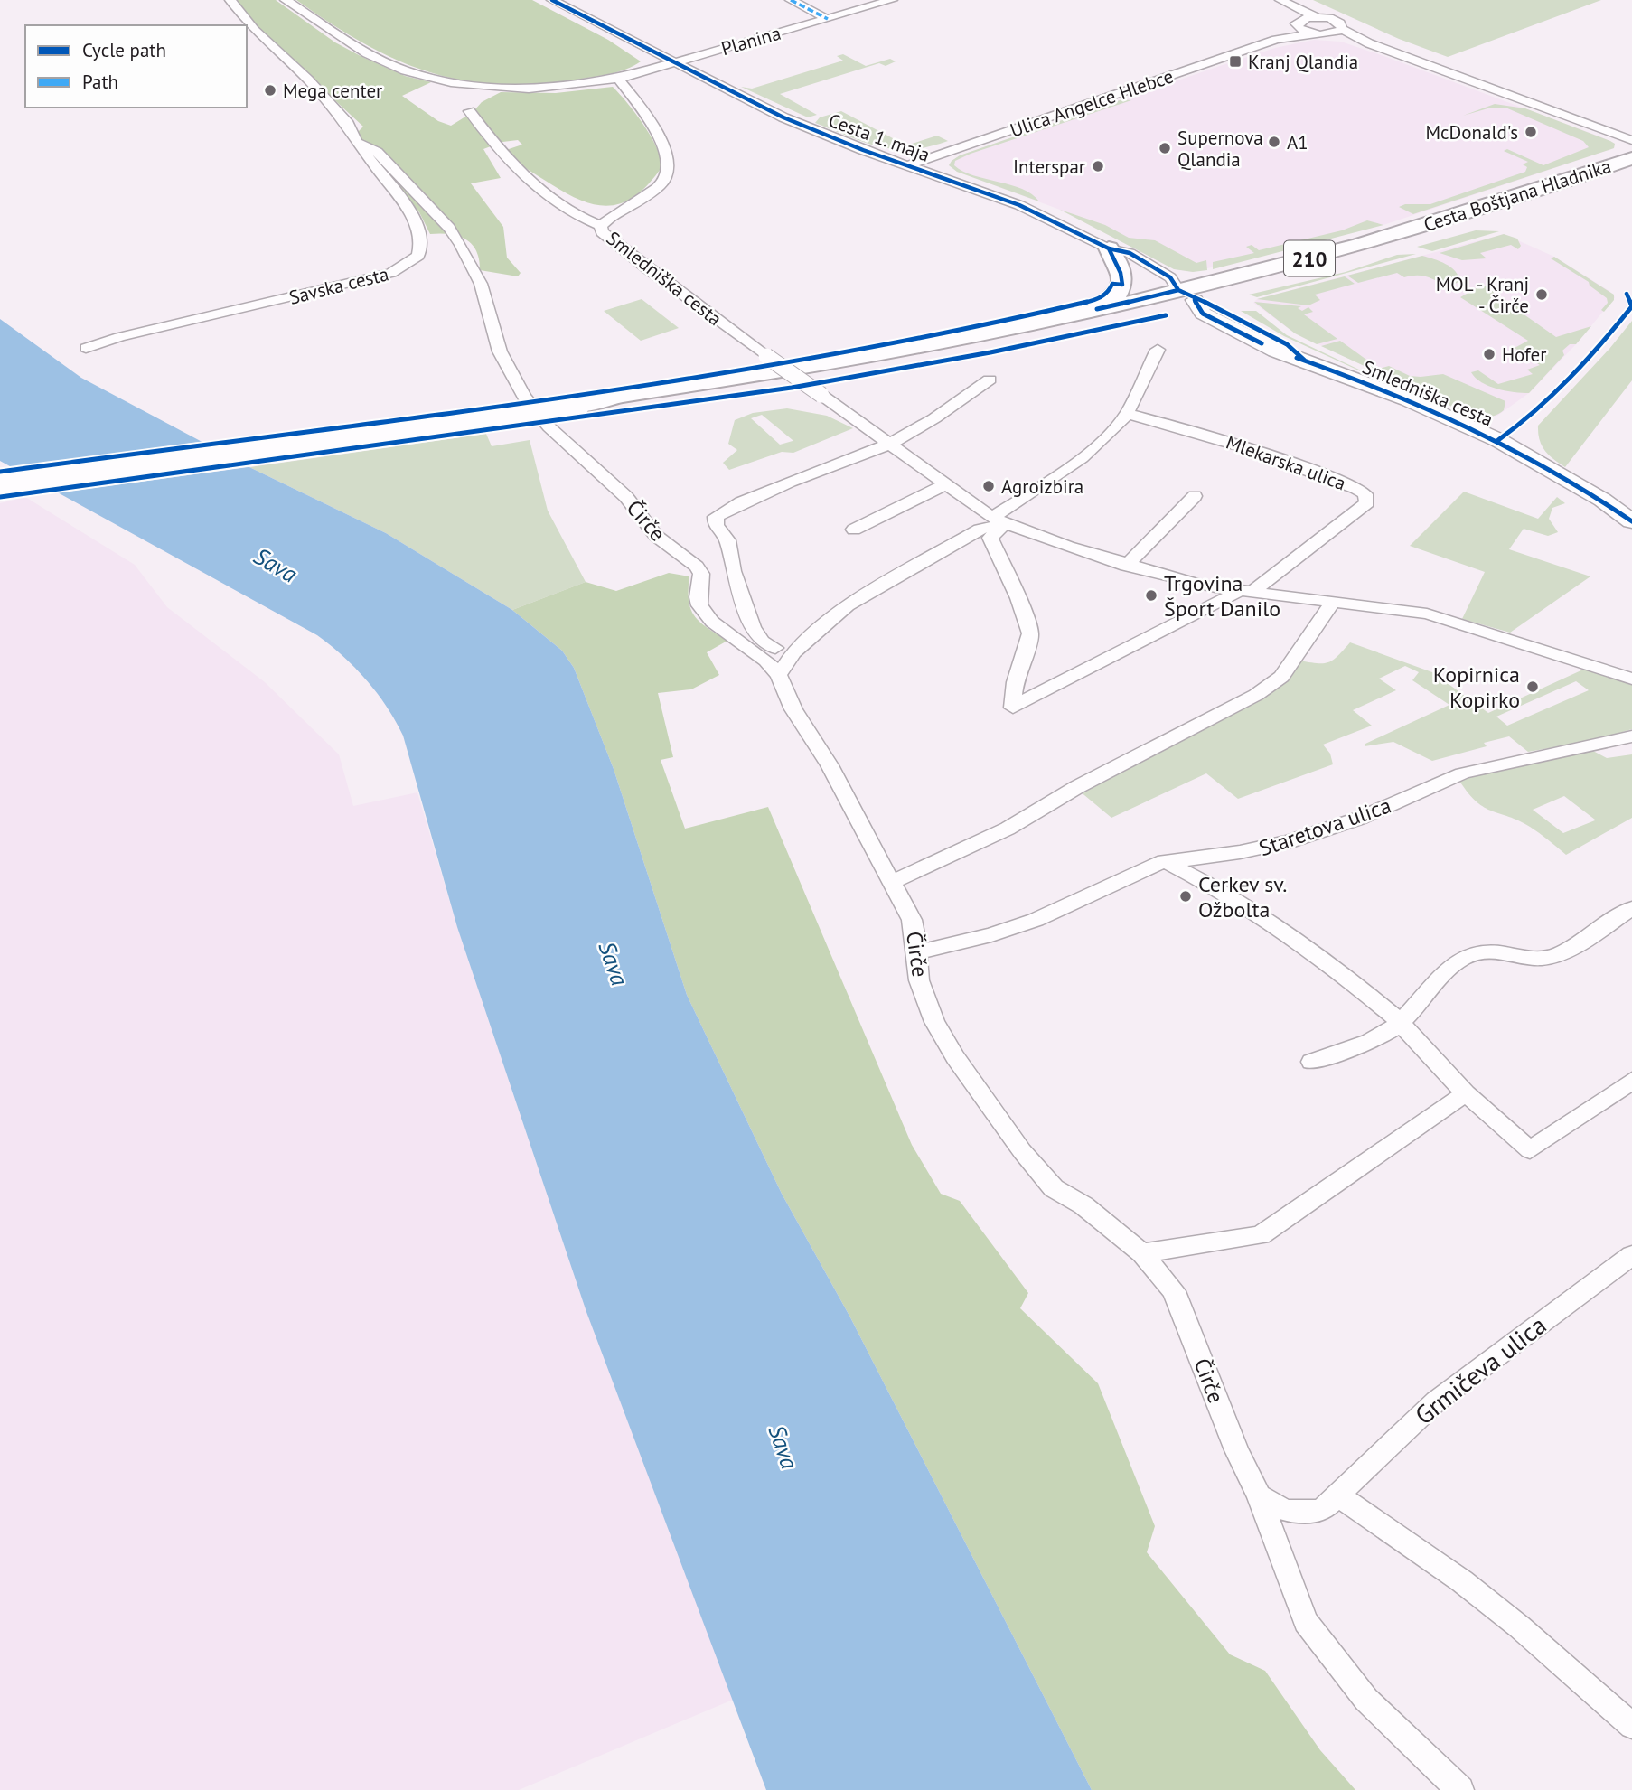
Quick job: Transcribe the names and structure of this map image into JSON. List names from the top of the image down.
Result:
{
  "streets": {
    "main road": ["Cesta Boštjana Hladnika", "210"],
    "street": [
      "Planina",
      "Ulica Angelce Hlebce",
      "Cesta 1. maja",
      "Smledniška cesta",
      "Savska cesta",
      "Mlekarska ulica",
      "Čirče",
      "Staretova ulica",
      "Grmičeva ulica"
    ]
  },
  "crossings": [
    ["Planina", "Cesta 1. maja"],
    ["Ulica Angelce Hlebce", "Cesta 1. maja"],
    ["Cesta 1. maja", "Cesta Boštjana Hladnika"],
    ["Cesta 1. maja", "210"],
    ["Cesta 1. maja", "Smledniška cesta"],
    ["Cesta Boštjana Hladnika", "210"],
    ["Cesta Boštjana Hladnika", "Smledniška cesta"],
    ["210", "Smledniška cesta"],
    ["Smledniška cesta", "Mlekarska ulica"],
    ["Savska cesta", "Čirče"],
    ["Čirče", "Grmičeva ulica"]
  ],
  "water": ["Sava"],
  "places": {
    "transit": ["Kranj Qlandia"],
    "other": [
      "Mega center",
      "McDonald's",
      "A1",
      "Supernova Qlandia",
      "Interspar",
      "MOL - Kranj - Čirče",
      "Hofer",
      "Agroizbira",
      "Trgovina Šport Danilo",
      "Kopirnica Kopirko",
      "Cerkev sv. Ožbolta"
    ]
  },
  "legend": ["Cycle path", "Path"]
}
